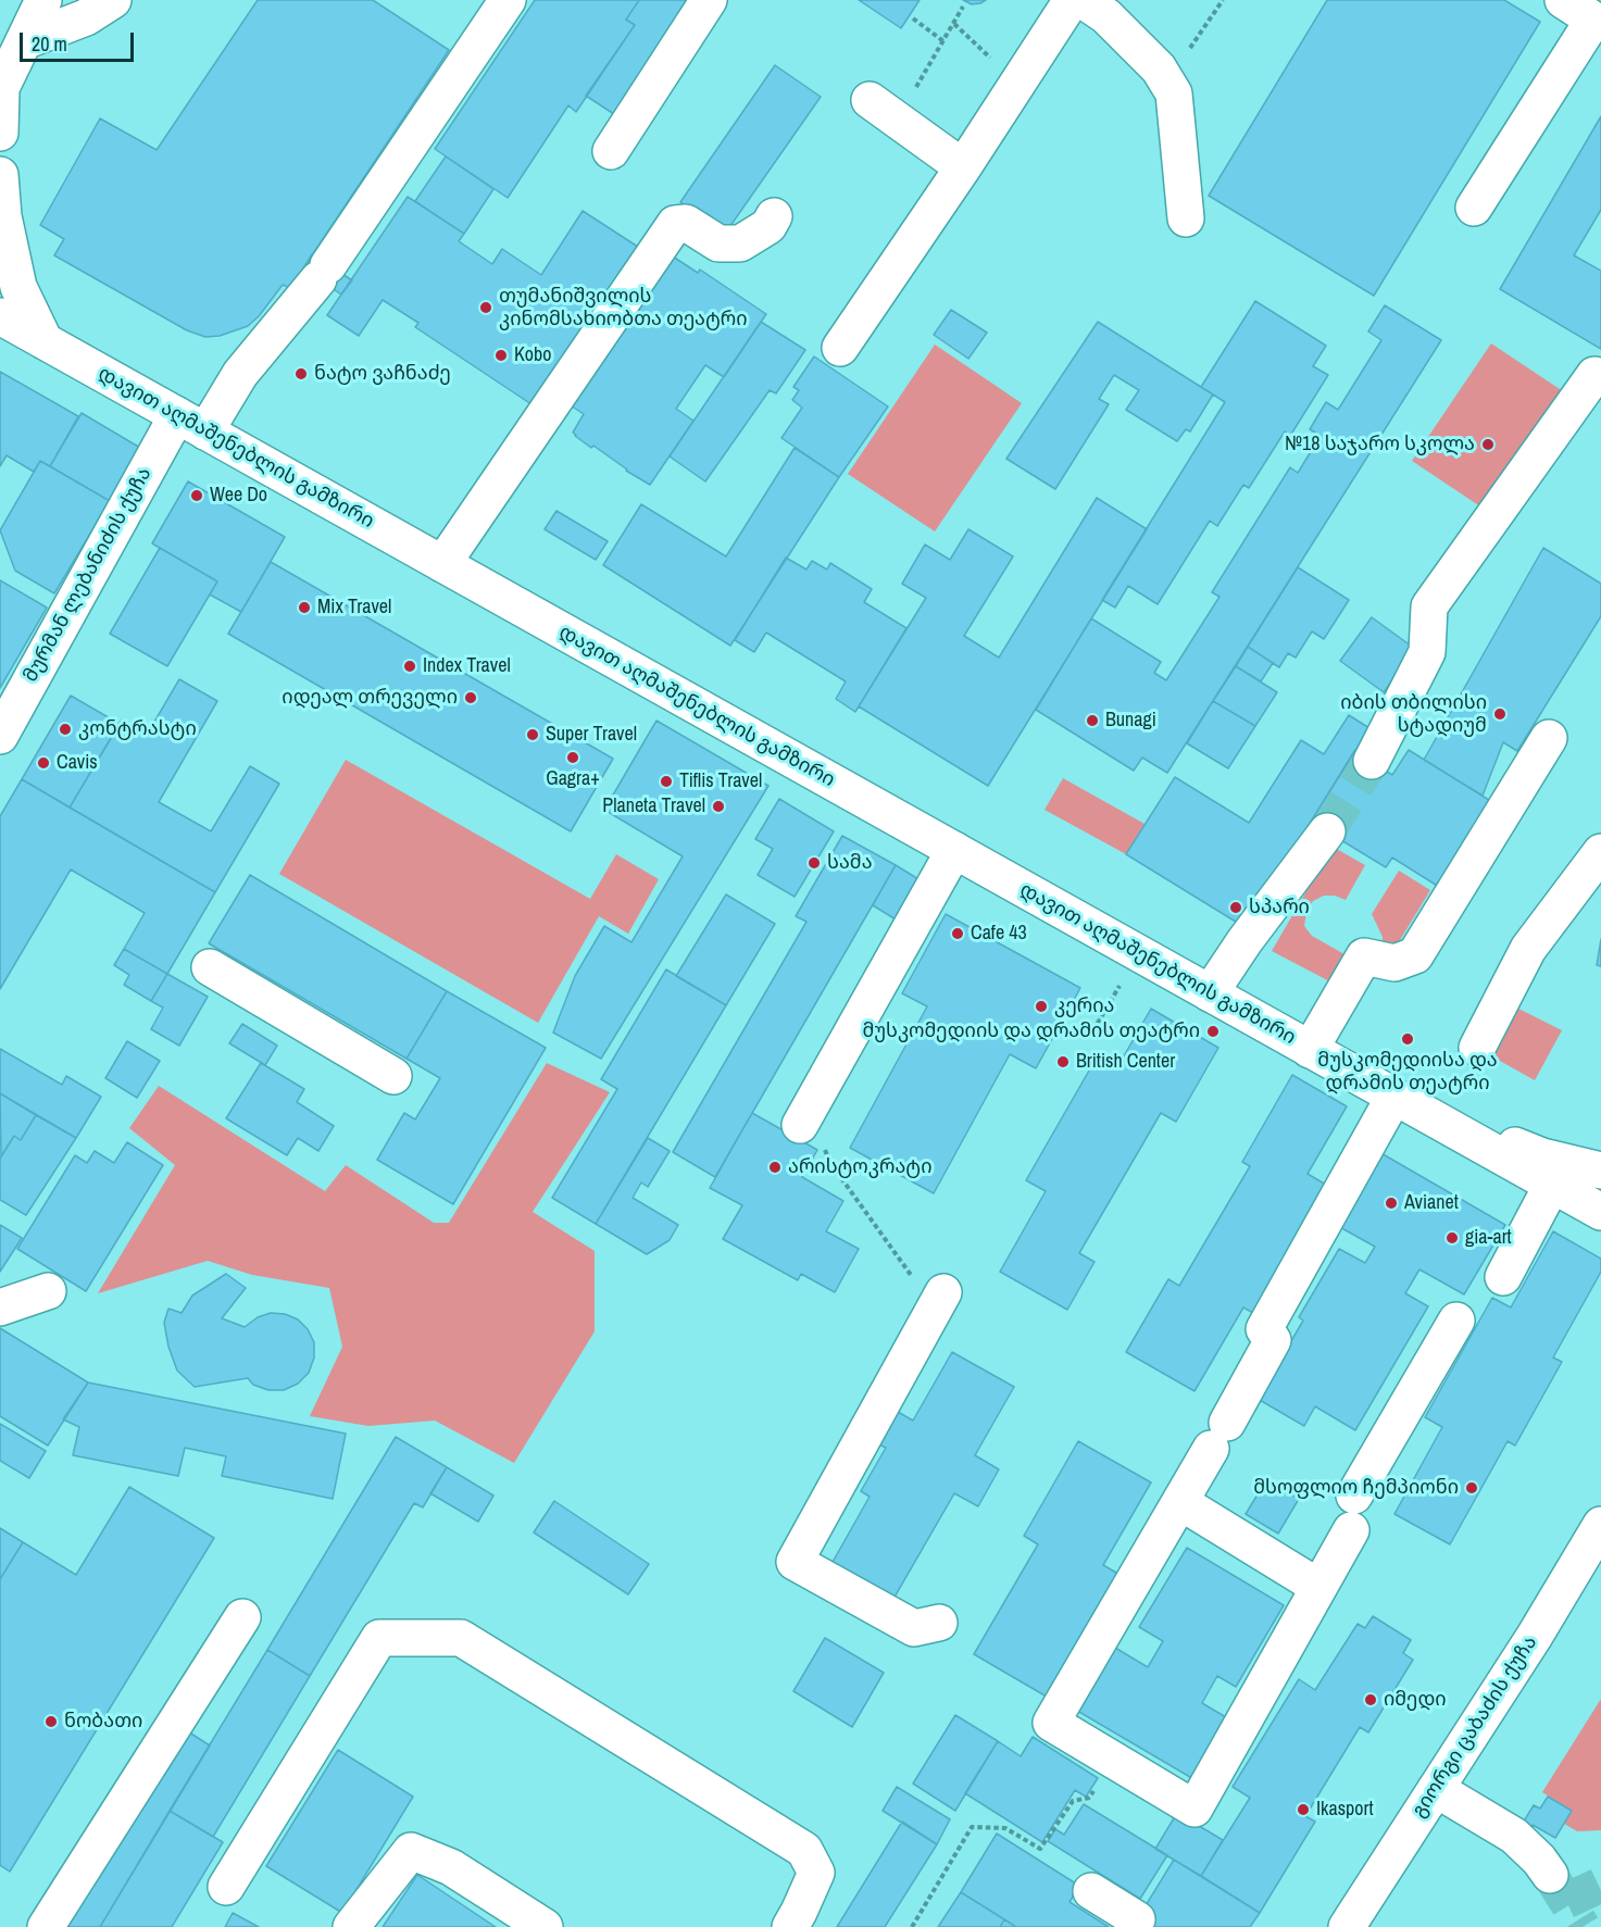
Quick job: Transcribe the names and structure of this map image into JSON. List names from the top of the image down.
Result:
{
  "streets": {
    "main road": ["დავით აღმაშენებლის გამზირი", "მურმან ლებანიძის ქუჩა", "გიორგი ცაბაძის ქუჩა"]
  },
  "crossings": [
    ["დავით აღმაშენებლის გამზირი", "მურმან ლებანიძის ქუჩა"]
  ],
  "places": [
    "თუმანიშვილის კინომსახიობთა თეატრი",
    "Kobo",
    "ნატო ვაჩნაძე",
    "№18 საჯარო სკოლა",
    "Wee Do",
    "Mix Travel",
    "Index Travel",
    "იდეალ თრეველი",
    "იბის თბილისი სტადიუმ",
    "Bunagi",
    "კონტრასტი",
    "Super Travel",
    "Gagra+",
    "Cavis",
    "Tiflis Travel",
    "Planeta Travel",
    "სამა",
    "სპარი",
    "Cafe 43",
    "კერია",
    "მუსკომედიის და დრამის თეატრი",
    "მუსკომედიისა და დრამის თეატრი",
    "British Center",
    "არისტოკრატი",
    "Avianet",
    "gia-art",
    "მსოფლიო ჩემპიონი",
    "იმედი",
    "ნობათი",
    "Ikasport"
  ],
  "scale_bar": "20 m"
}
